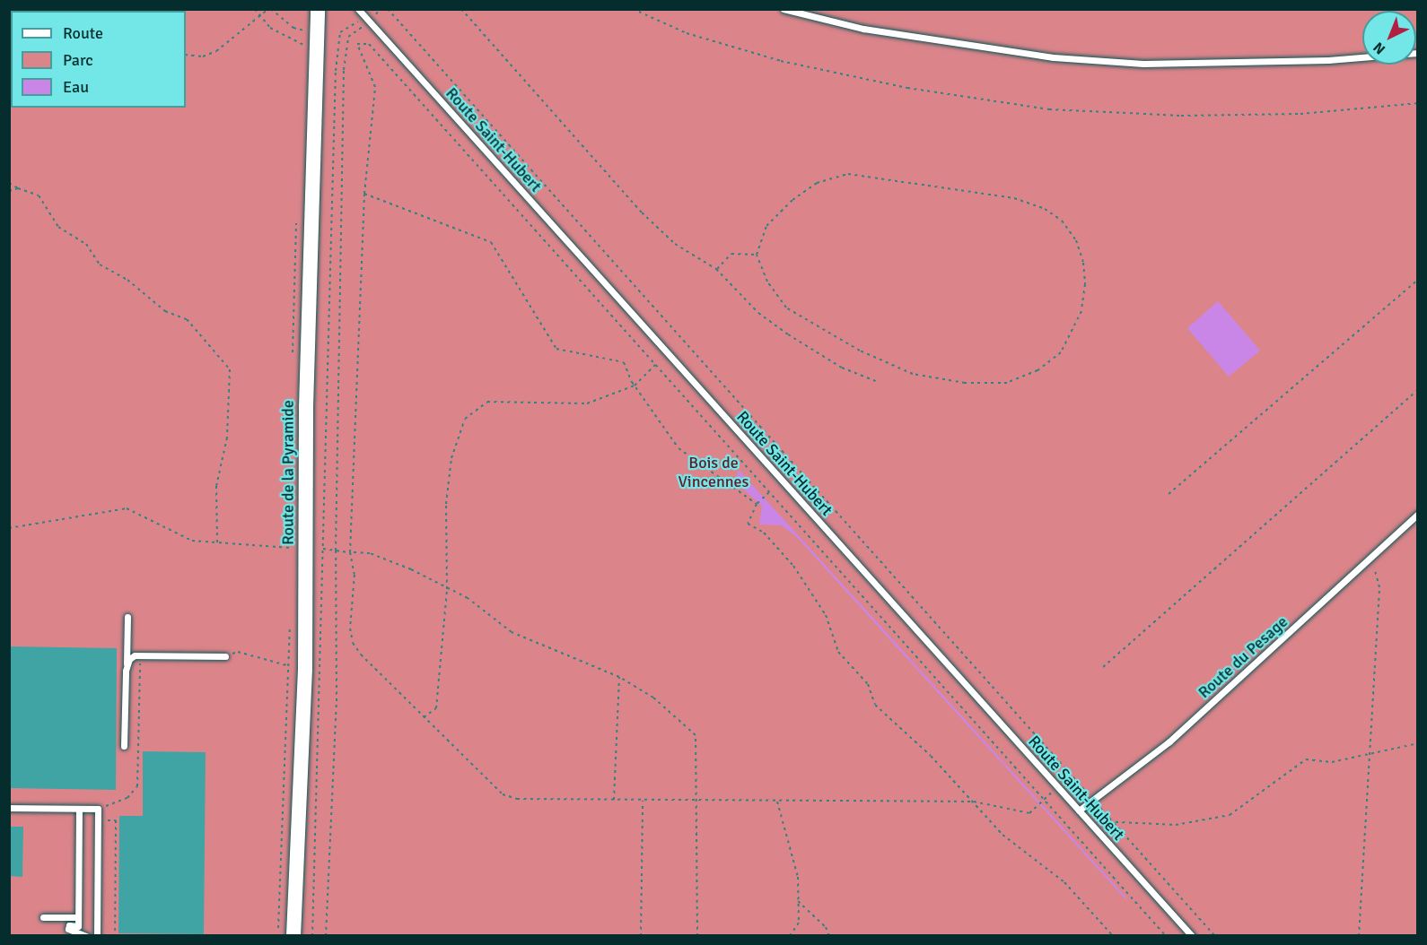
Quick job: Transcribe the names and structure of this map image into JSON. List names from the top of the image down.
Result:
{
  "streets": {
    "street": ["Route de la Pyramide"],
    "lane": ["Route Saint-Hubert", "Route du Pesage"]
  },
  "crossings": [
    ["Route Saint-Hubert", "Route du Pesage"]
  ],
  "parks": ["Bois de Vincennes"],
  "legend": ["Route", "Parc", "Eau"],
  "north": "bottom left"
}
